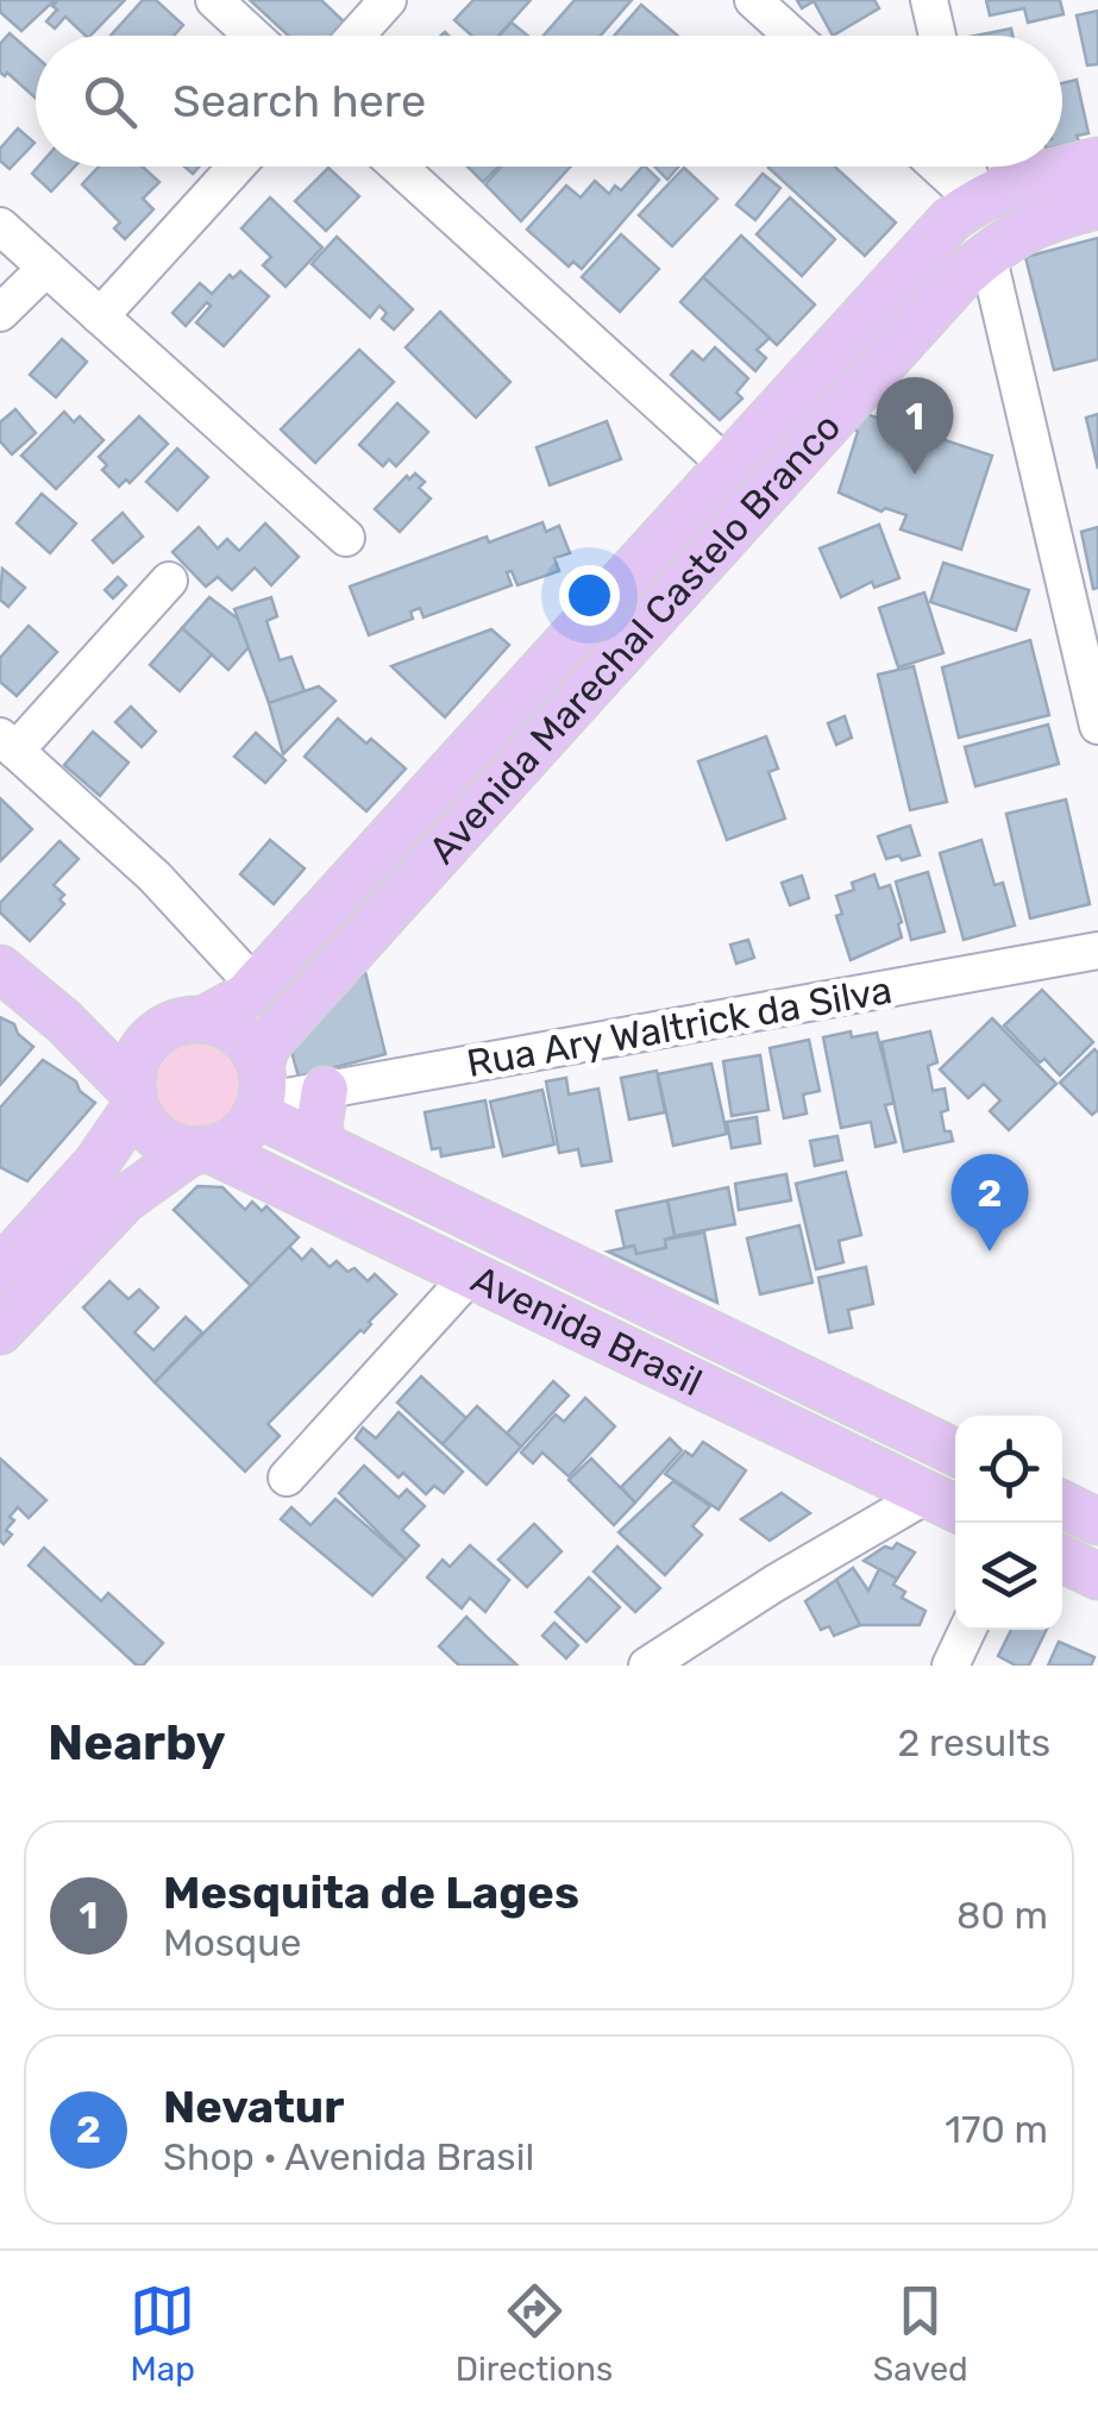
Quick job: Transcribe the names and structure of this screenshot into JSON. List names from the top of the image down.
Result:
{
  "streets": {
    "main road": ["Avenida Marechal Castelo Branco", "Avenida Brasil"],
    "street": ["Rua Ary Waltrick da Silva"]
  },
  "crossings": [
    ["Avenida Marechal Castelo Branco", "Rua Ary Waltrick da Silva"],
    ["Avenida Marechal Castelo Branco", "Avenida Brasil"],
    ["Rua Ary Waltrick da Silva", "Avenida Brasil"]
  ],
  "page": {
    "search": "Search here",
    "pins": ["1", "2"],
    "heading": ["Nearby", "2 results"],
    "list": [
      {
        "mark": "1",
        "name": "Mesquita de Lages",
        "note": "Mosque",
        "value": "80 m"
      },
      {
        "mark": "2",
        "name": "Nevatur",
        "note": "Shop · Avenida Brasil",
        "value": "170 m"
      }
    ],
    "nav": ["Map", "Directions", "Saved"]
  }
}
